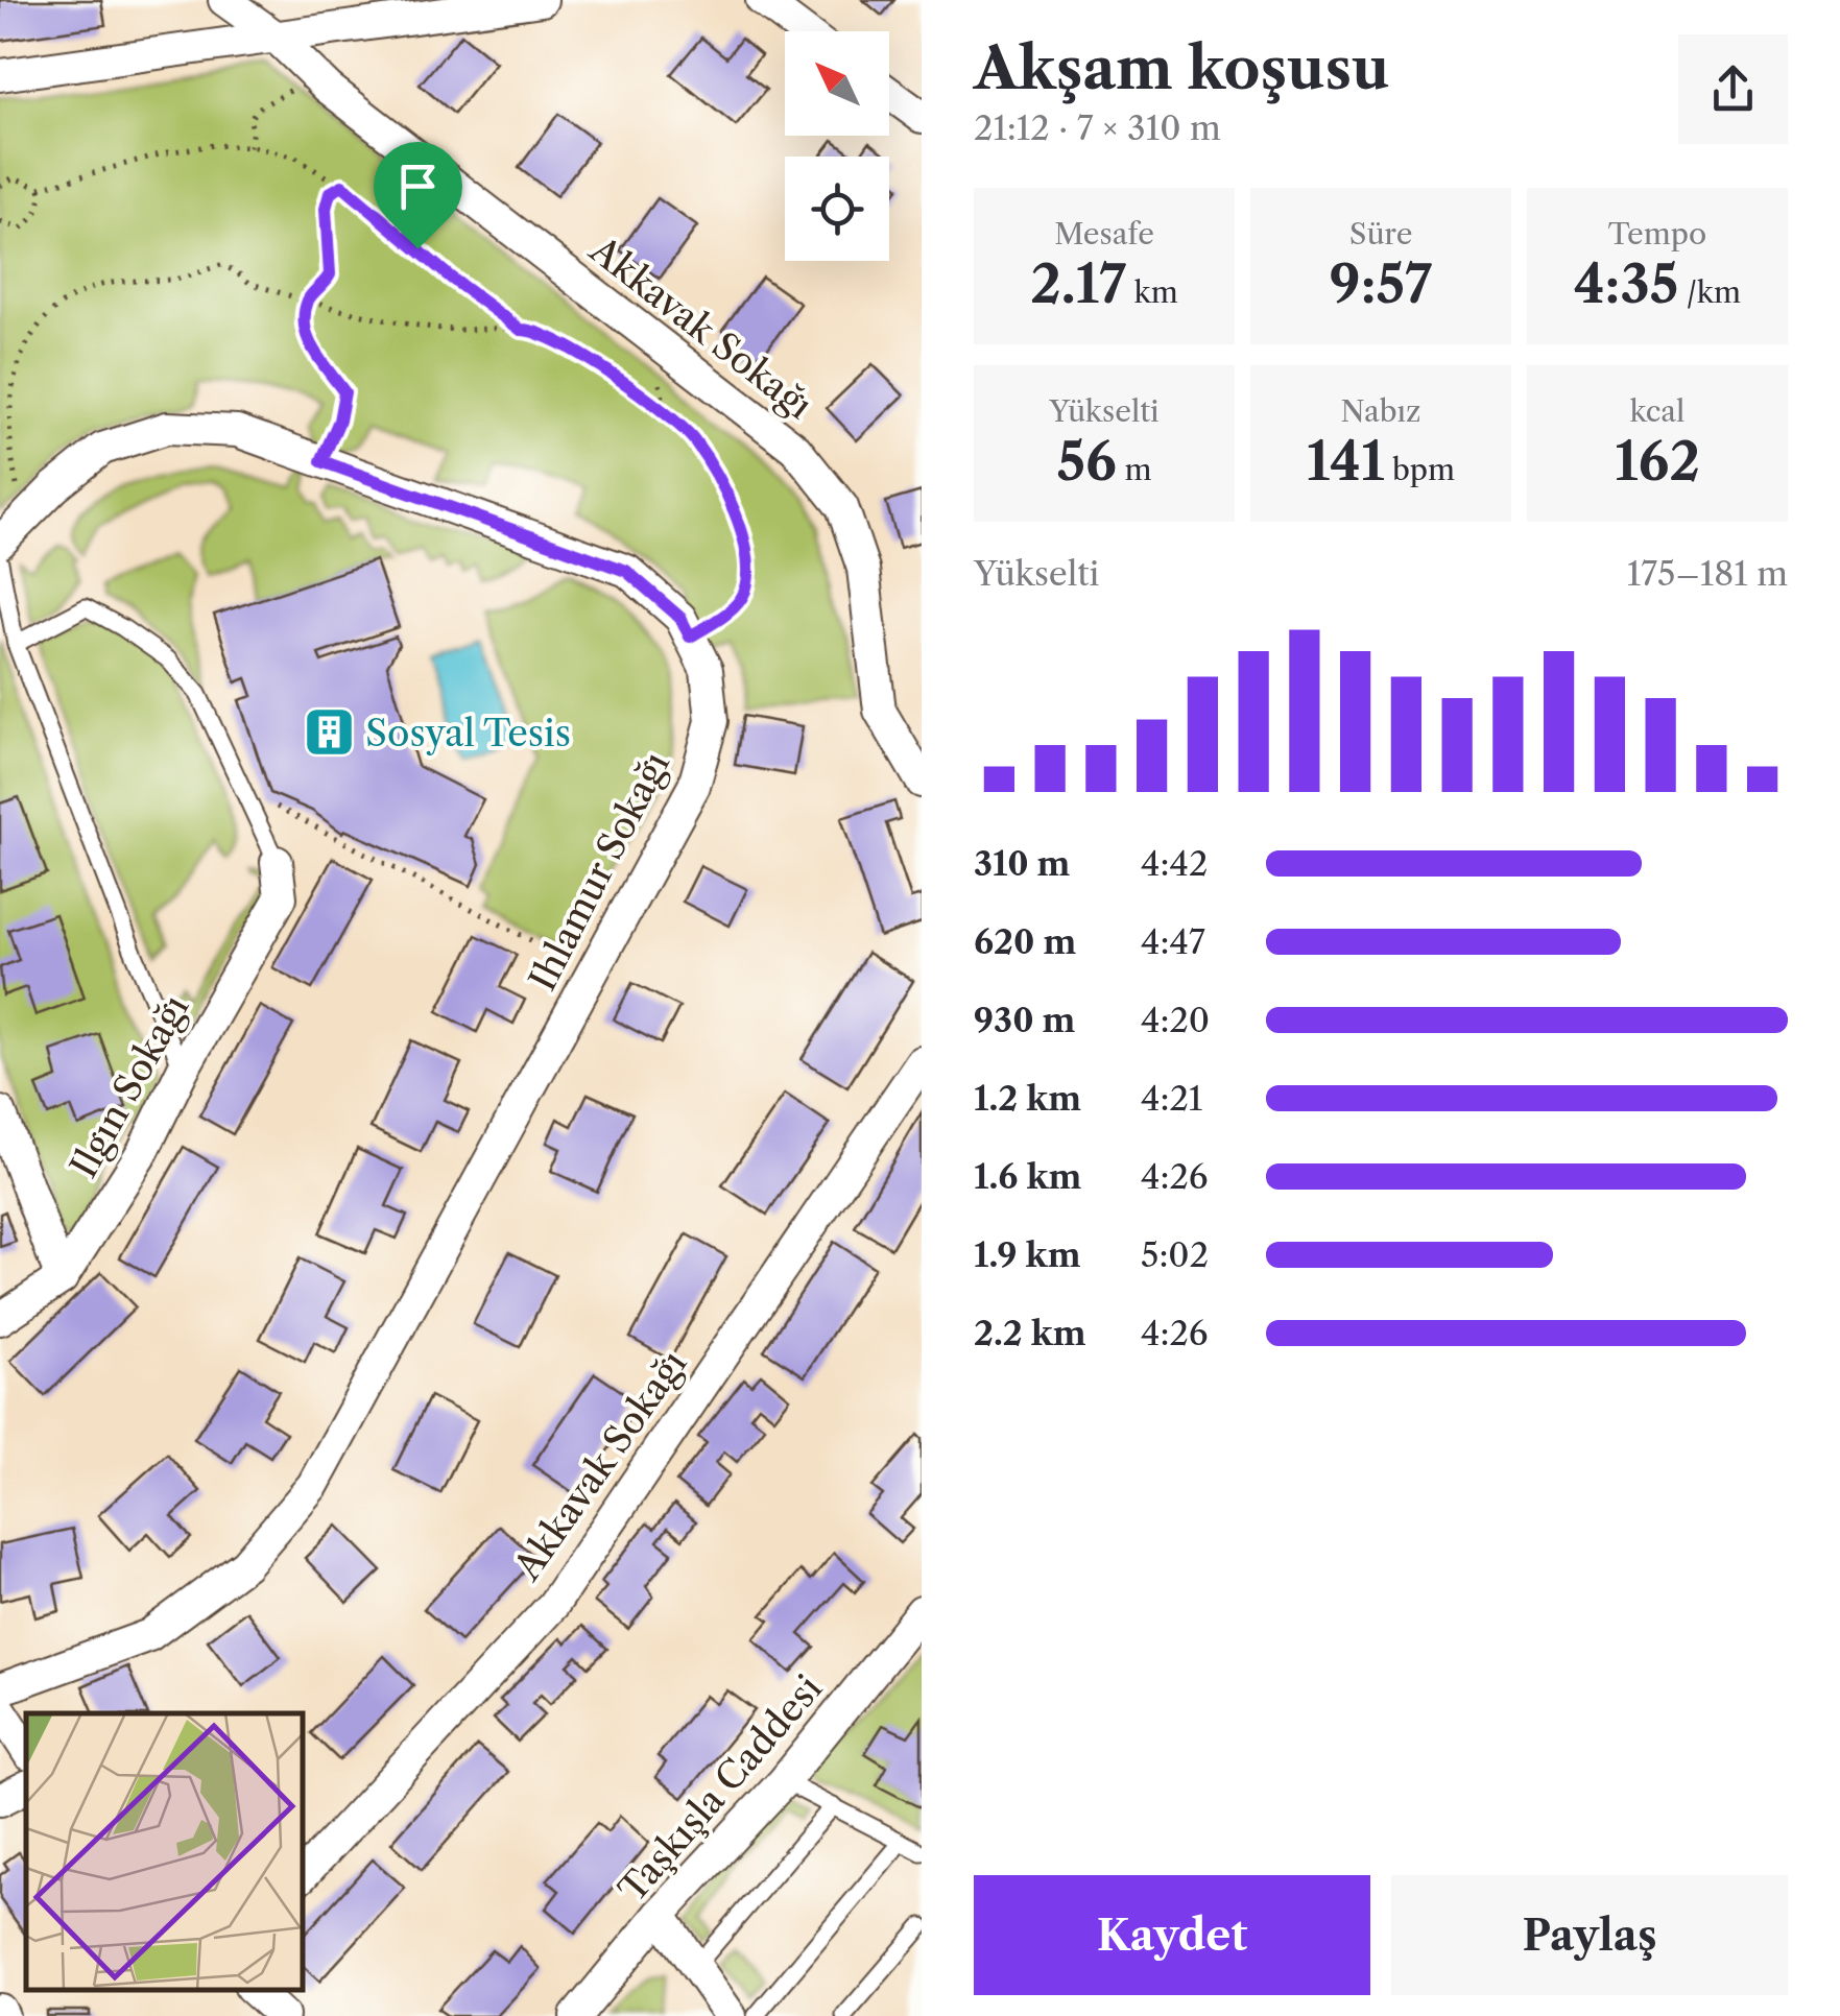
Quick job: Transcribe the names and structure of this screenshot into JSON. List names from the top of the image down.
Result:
{
  "streets": {
    "street": [
      "Akkavak Sokağı",
      "Ihlamur Sokağı",
      "Ilgın Sokağı",
      "Taşkışla Caddesi"
    ]
  },
  "places": {
    "building": ["Sosyal Tesis"]
  },
  "north": "top left",
  "page": {
    "heading": ["Akşam koşusu", "21:12 · 7 × 310 m"],
    "stats": [
      ["Mesafe", "2.17 km"],
      ["Süre", "9:57"],
      ["Tempo", "4:35 /km"],
      ["Yükselti", "56 m"],
      ["Nabız", "141 bpm"],
      ["kcal", "162"]
    ],
    "chart": ["Yükselti", "175–181 m"],
    "list": [
      {
        "name": "310 m",
        "note": "4:42"
      },
      {
        "name": "620 m",
        "note": "4:47"
      },
      {
        "name": "930 m",
        "note": "4:20"
      },
      {
        "name": "1.2 km",
        "note": "4:21"
      },
      {
        "name": "1.6 km",
        "note": "4:26"
      },
      {
        "name": "1.9 km",
        "note": "5:02"
      },
      {
        "name": "2.2 km",
        "note": "4:26"
      }
    ],
    "buttons": ["Kaydet", "Paylaş"]
  }
}
